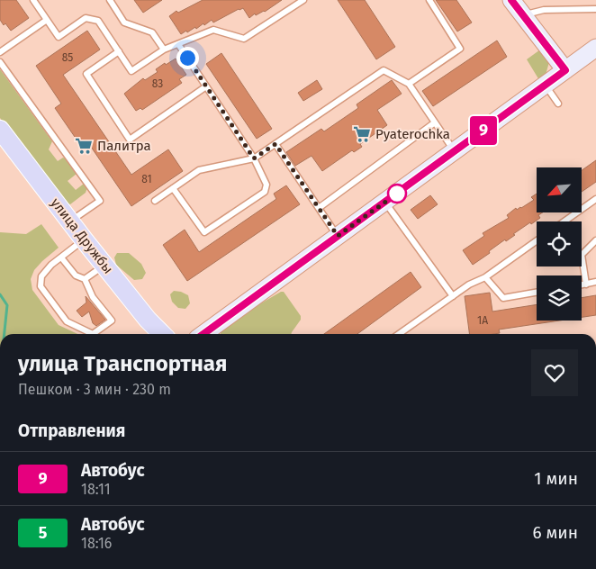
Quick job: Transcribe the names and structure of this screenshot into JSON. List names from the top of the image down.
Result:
{
  "streets": {
    "main road": ["улица Дружбы"]
  },
  "places": {
    "supermarket": ["Pyaterochka", "Палитра"]
  },
  "lines": ["bus line 9"],
  "house_numbers": [
    "85",
    "83",
    "81",
    "1А"
  ],
  "north": "bottom left",
  "page": {
    "on_map": "9",
    "heading": [
      ["улица Транспортная", "Пешком · 3 мин · 230 m"],
      "Отправления"
    ],
    "list": [
      {
        "mark": "9",
        "name": "Автобус",
        "note": "18:11",
        "value": "1 мин"
      },
      {
        "mark": "5",
        "name": "Автобус",
        "note": "18:16",
        "value": "6 мин"
      }
    ]
  }
}
